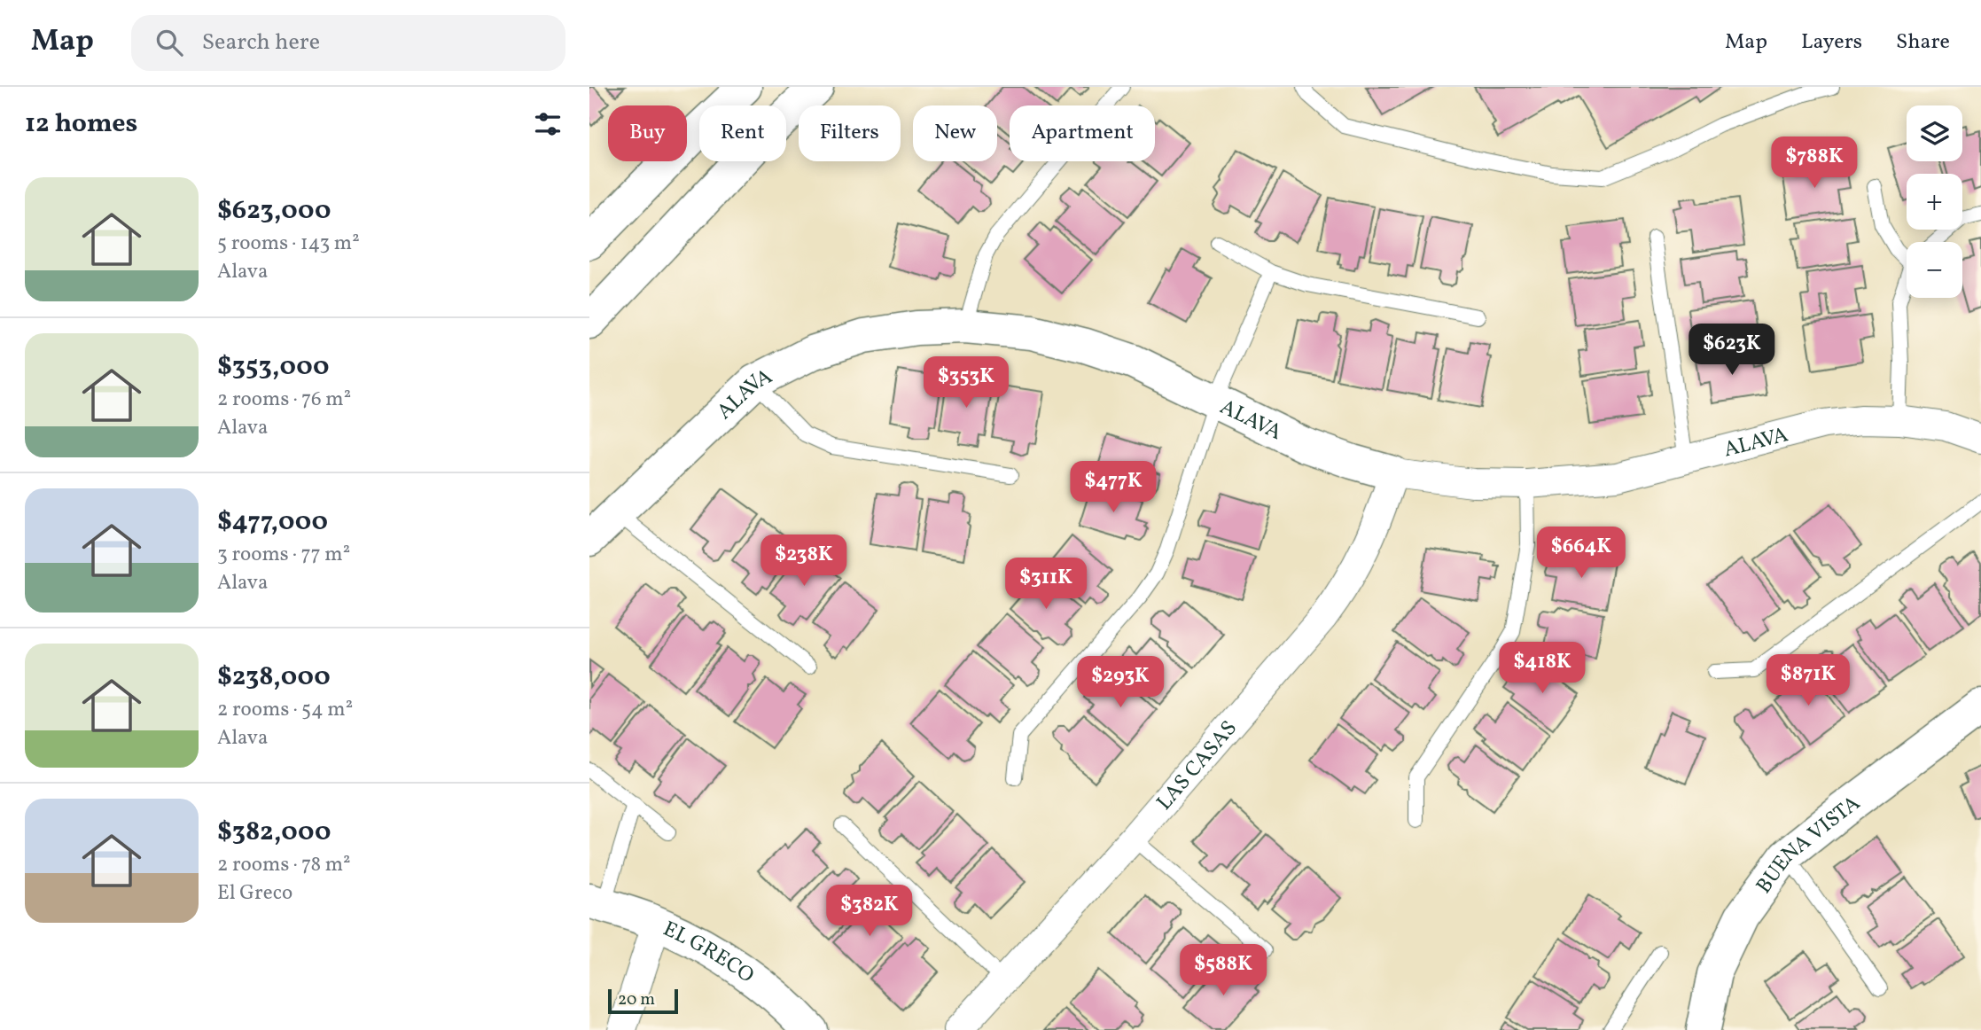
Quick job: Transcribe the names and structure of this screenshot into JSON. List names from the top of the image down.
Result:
{
  "streets": {
    "street": [
      "ALAVA",
      "LAS CASAS",
      "BUENA VISTA",
      "EL GRECO"
    ]
  },
  "crossings": [
    ["ALAVA", "LAS CASAS"]
  ],
  "scale_bar": "20 m",
  "page": {
    "header": "Map",
    "search": "Search here",
    "nav": ["Map", "Layers", "Share"],
    "heading": "12 homes",
    "map_buttons": ["+", "−"],
    "chip": [
      "Buy",
      "Rent",
      "Filters",
      "New",
      "Apartment"
    ],
    "price": [
      "$788K",
      "$623K",
      "$353K",
      "$477K",
      "$664K",
      "$238K",
      "$311K",
      "$418K",
      "$871K",
      "$293K",
      "$382K",
      "$588K"
    ],
    "list": [
      {
        "name": "$623,000",
        "note": "5 rooms · 143 m² · Alava"
      },
      {
        "name": "$353,000",
        "note": "2 rooms · 76 m² · Alava"
      },
      {
        "name": "$477,000",
        "note": "3 rooms · 77 m² · Alava"
      },
      {
        "name": "$238,000",
        "note": "2 rooms · 54 m² · Alava"
      },
      {
        "name": "$382,000",
        "note": "2 rooms · 78 m² · El Greco"
      }
    ],
    "scale": "20 m"
  }
}
